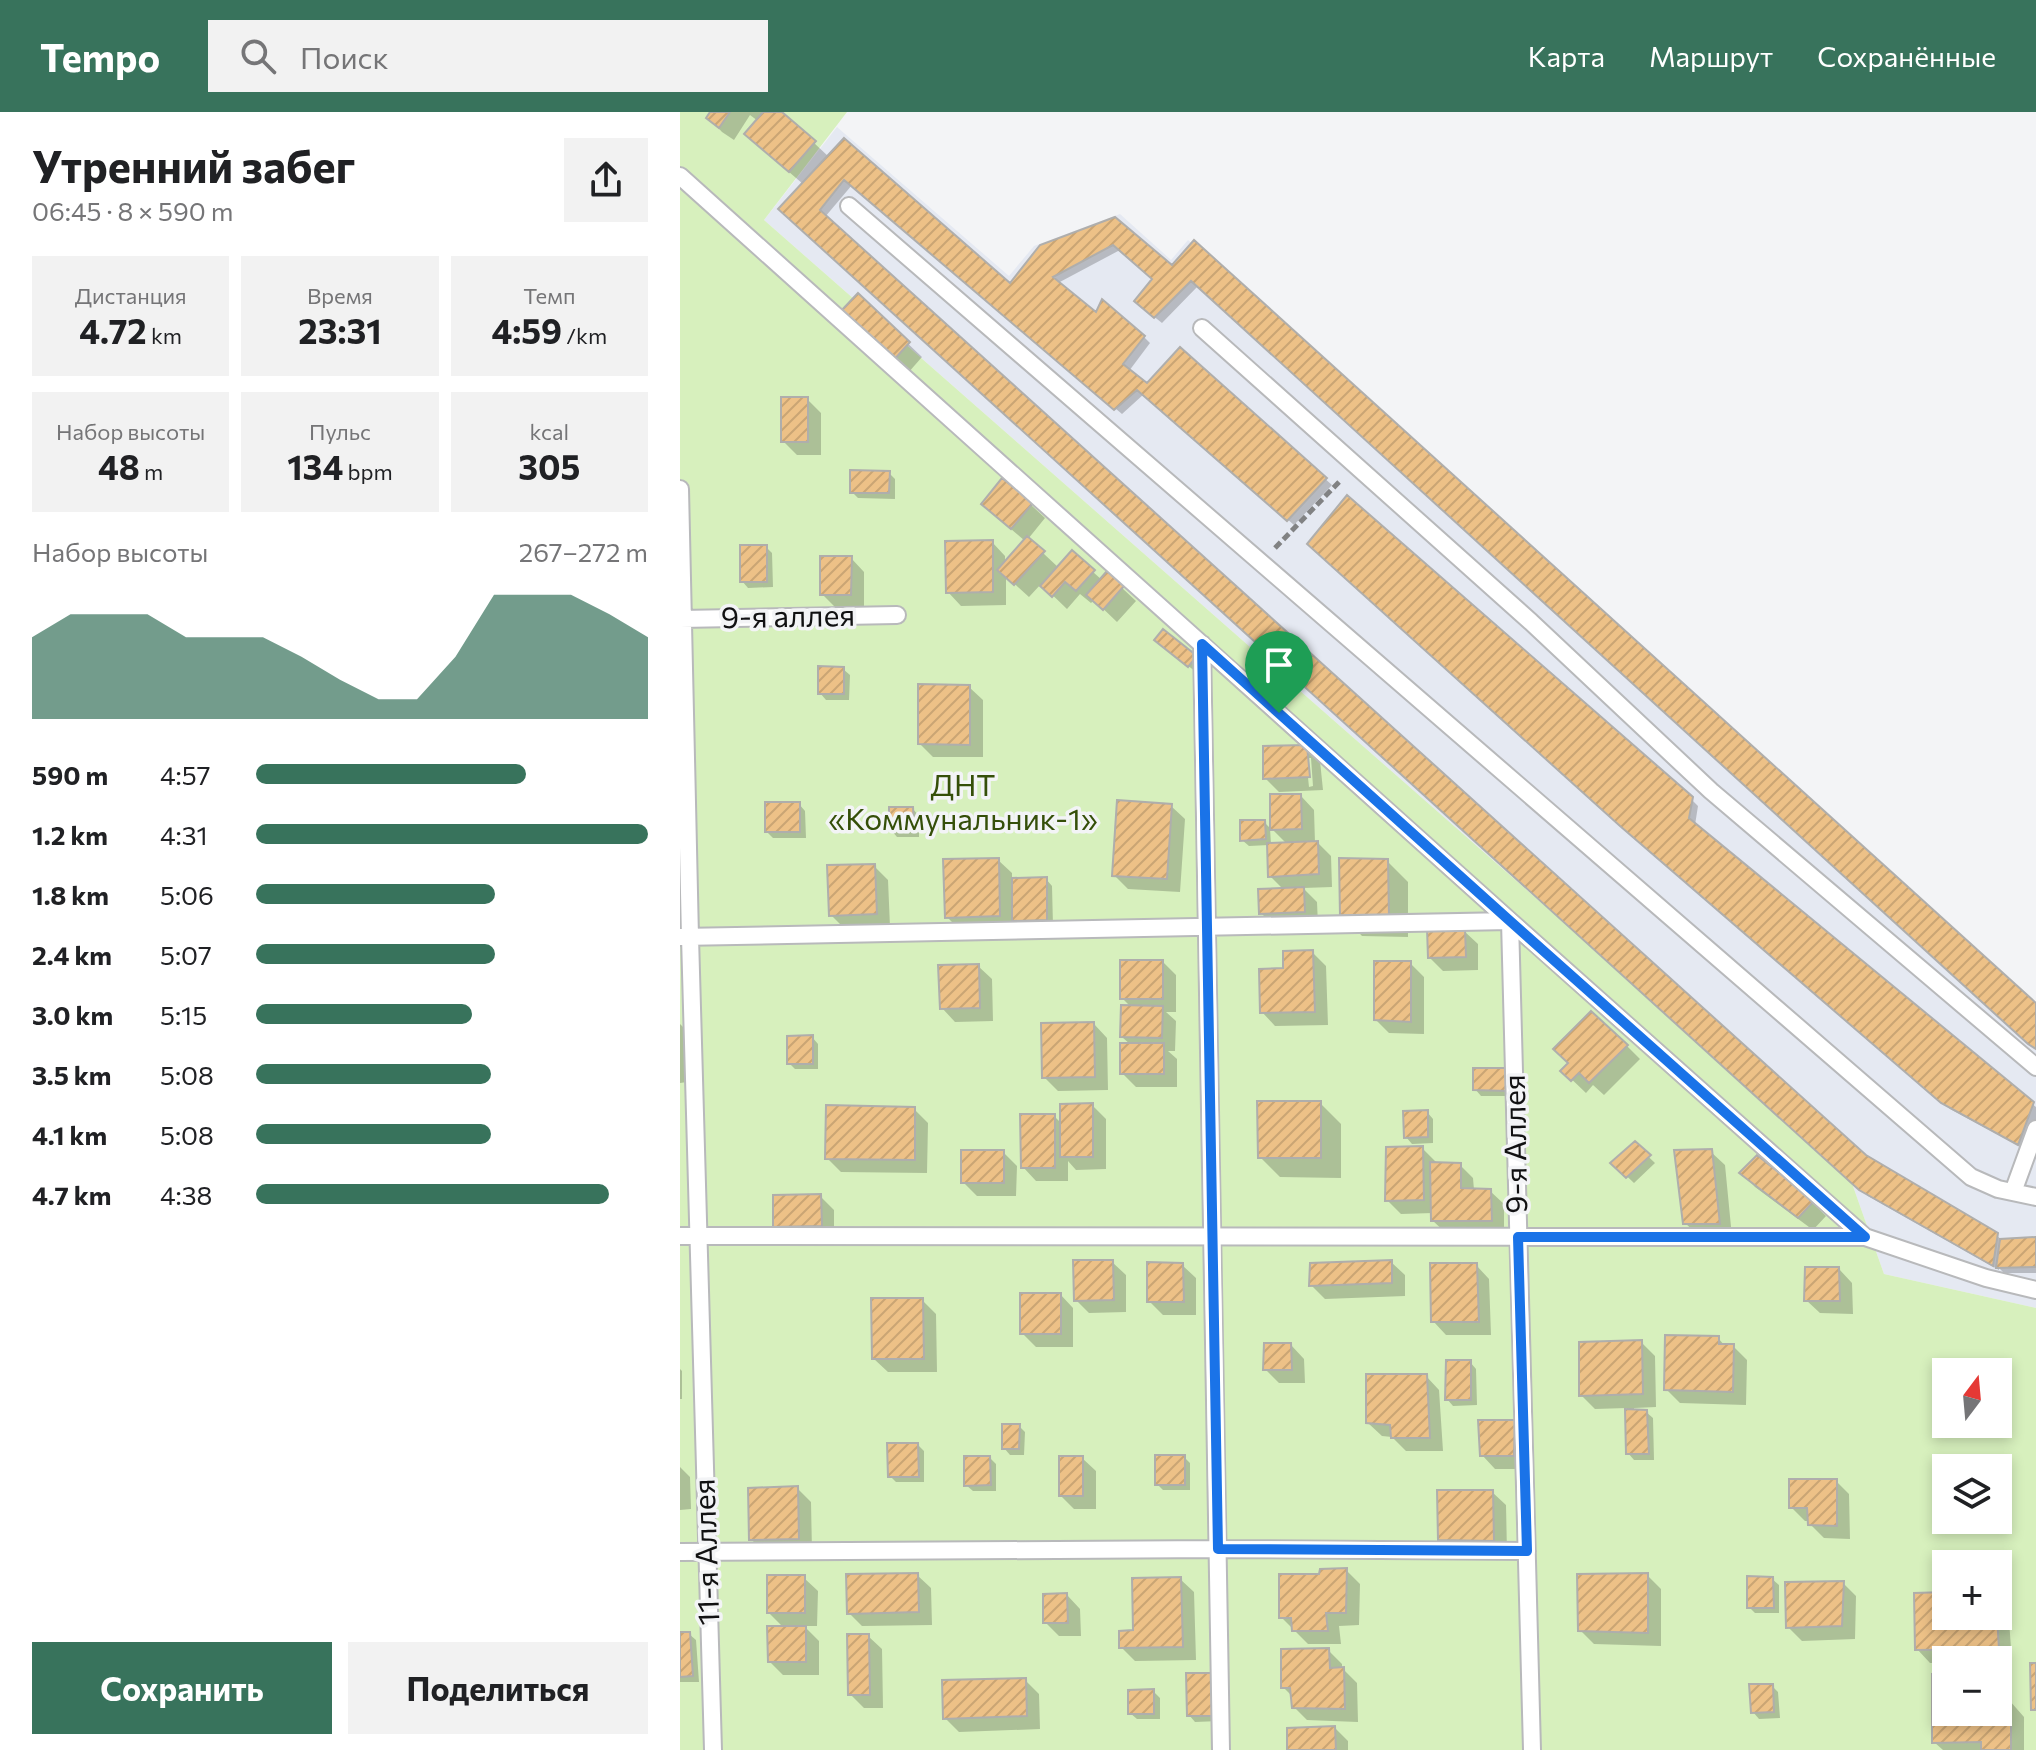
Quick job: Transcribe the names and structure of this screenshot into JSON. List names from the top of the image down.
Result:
{
  "streets": {
    "lane": ["9-я аллея", "9-я Аллея", "11-я Аллея"]
  },
  "crossings": [
    ["9-я аллея", "11-я Аллея"]
  ],
  "parks": ["ДНТ «Коммунальник-1»"],
  "north": "top",
  "page": {
    "header": "Tempo",
    "search": "Поиск",
    "nav": ["Карта", "Маршрут", "Сохранённые"],
    "heading": ["Утренний забег", "06:45 · 8 × 590 m"],
    "stats": [
      ["Дистанция", "4.72 km"],
      ["Время", "23:31"],
      ["Темп", "4:59 /km"],
      ["Набор высоты", "48 m"],
      ["Пульс", "134 bpm"],
      ["kcal", "305"]
    ],
    "chart": ["Набор высоты", "267–272 m"],
    "list": [
      {
        "name": "590 m",
        "note": "4:57"
      },
      {
        "name": "1.2 km",
        "note": "4:31"
      },
      {
        "name": "1.8 km",
        "note": "5:06"
      },
      {
        "name": "2.4 km",
        "note": "5:07"
      },
      {
        "name": "3.0 km",
        "note": "5:15"
      },
      {
        "name": "3.5 km",
        "note": "5:08"
      },
      {
        "name": "4.1 km",
        "note": "5:08"
      },
      {
        "name": "4.7 km",
        "note": "4:38"
      }
    ],
    "map_buttons": ["+", "−"],
    "buttons": ["Сохранить", "Поделиться"]
  }
}
